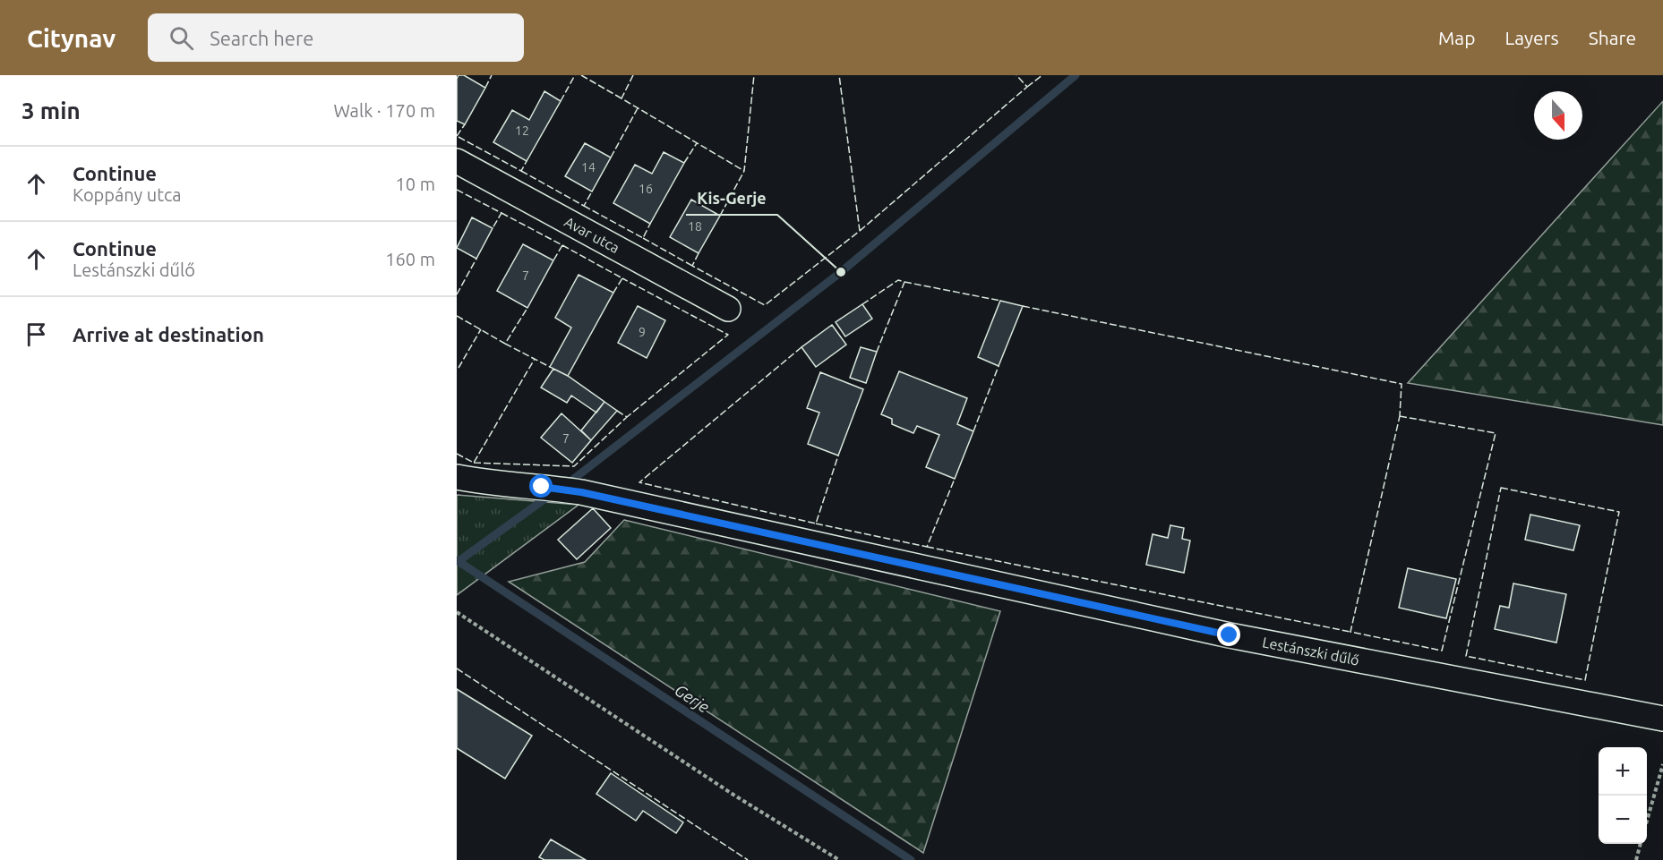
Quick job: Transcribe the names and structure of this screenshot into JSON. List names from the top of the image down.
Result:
{
  "streets": {
    "street": ["Avar utca", "Lestánszki dűlő"]
  },
  "water": ["Gerje"],
  "places": ["Kis-Gerje"],
  "house_numbers": [
    "12",
    "14",
    "16",
    "18",
    "7",
    "9",
    "7"
  ],
  "north": "bottom",
  "page": {
    "header": "Citynav",
    "search": "Search here",
    "nav": ["Map", "Layers", "Share"],
    "heading": ["3 min", "Walk · 170 m"],
    "list": [
      ["Continue", "Koppány utca", "10 m"],
      ["Continue", "Lestánszki dűlő", "160 m"],
      "Arrive at destination"
    ],
    "map_buttons": ["+", "−"]
  }
}
